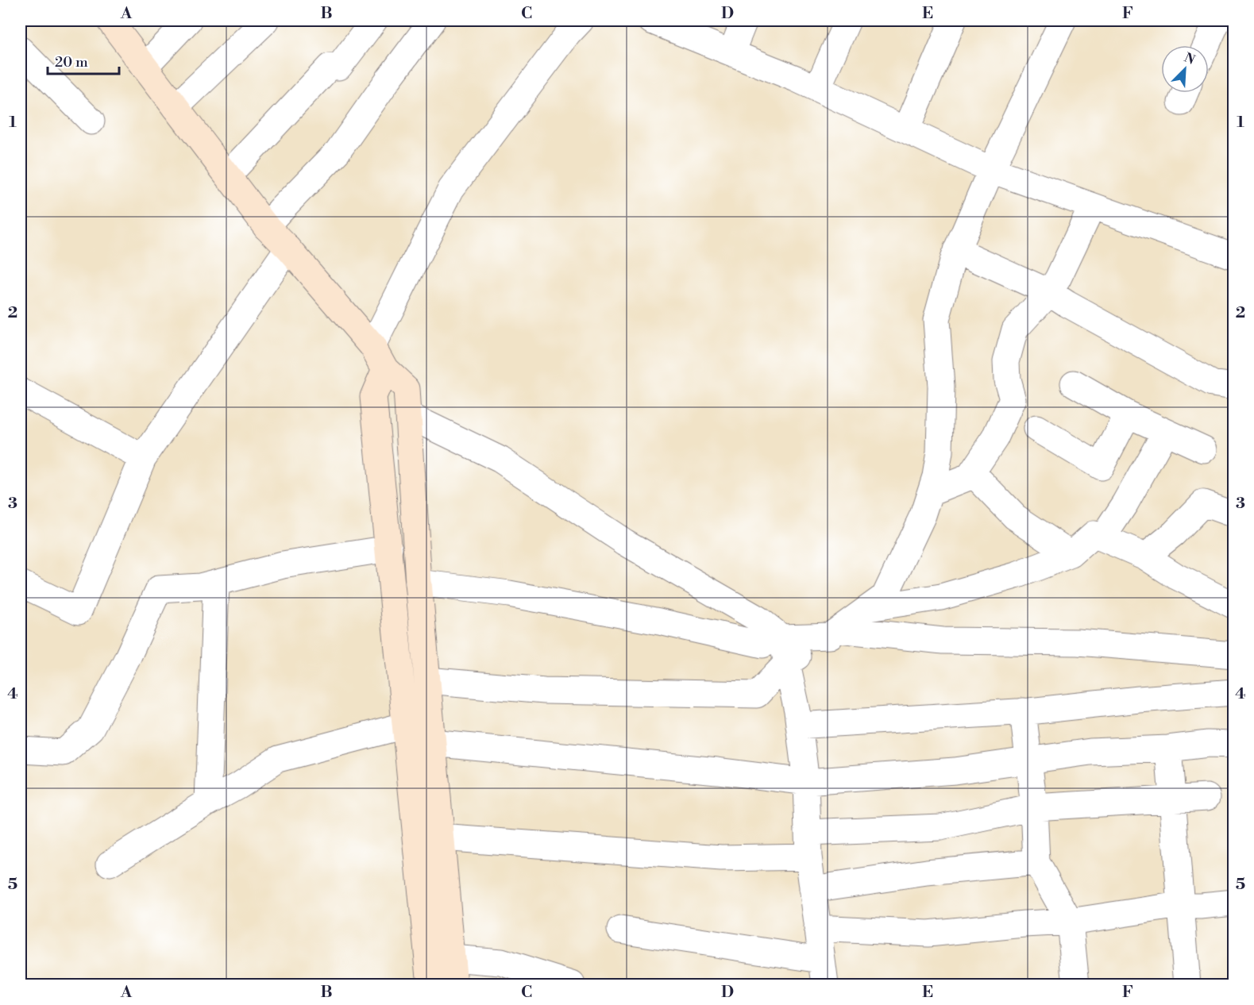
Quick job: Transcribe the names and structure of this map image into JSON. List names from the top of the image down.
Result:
{
  "scale_bar": "20 m",
  "north": "top right",
  "grid": {
    "columns": [
      "A",
      "B",
      "C",
      "D",
      "E",
      "F"
    ],
    "rows": [
      "1",
      "2",
      "3",
      "4",
      "5"
    ]
  }
}
